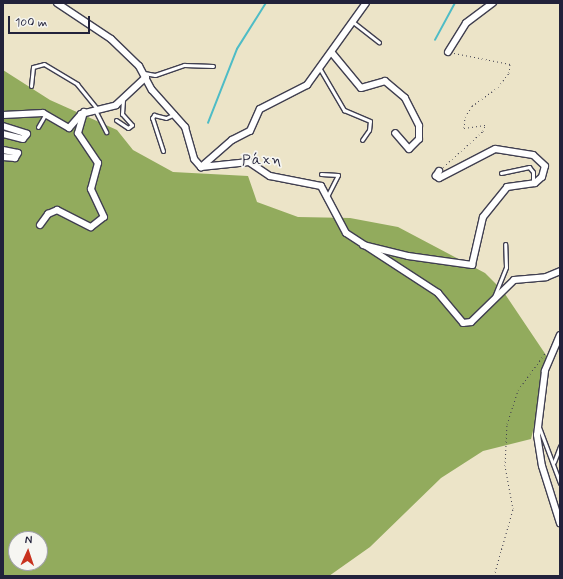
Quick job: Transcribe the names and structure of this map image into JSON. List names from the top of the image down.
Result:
{
  "districts": ["Ράχη"],
  "scale_bar": "100 m",
  "north": "top"
}
